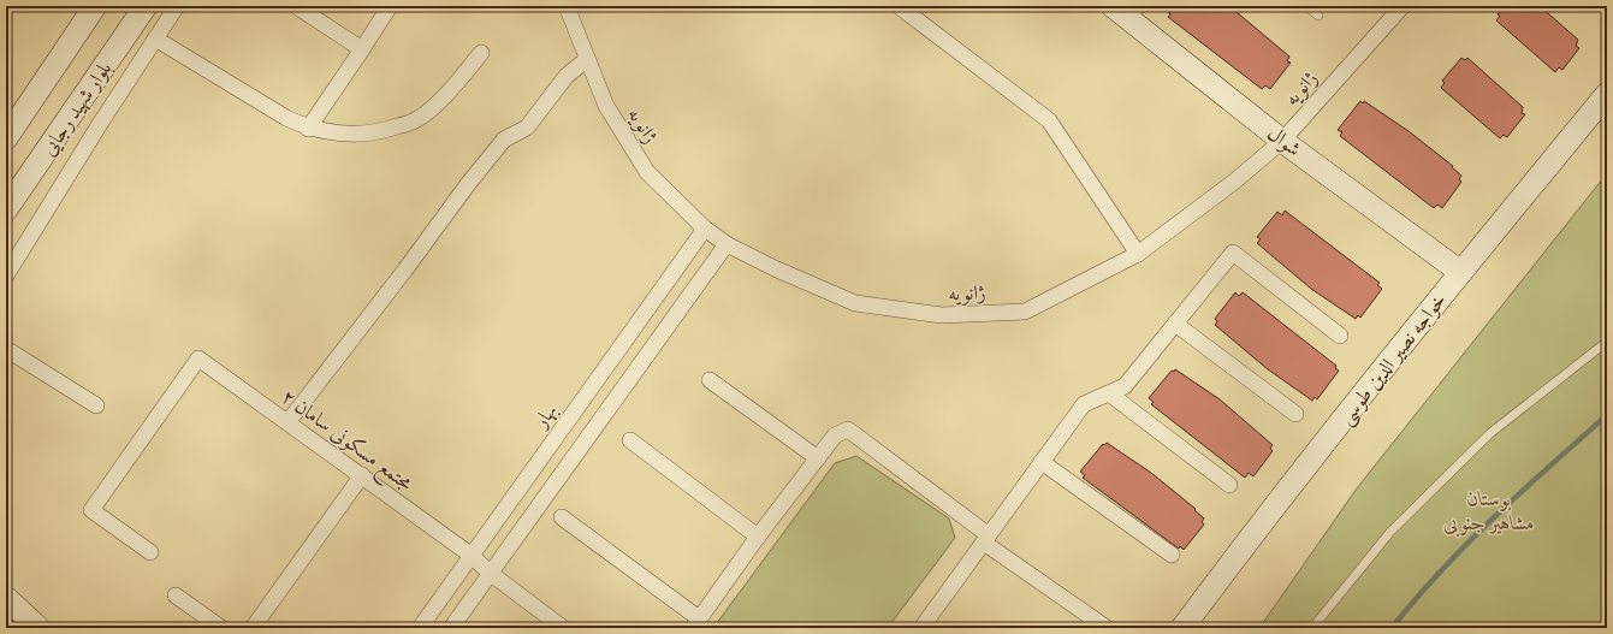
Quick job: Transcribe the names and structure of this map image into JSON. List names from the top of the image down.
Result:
{
  "streets": {
    "street": [
      "ژانویه",
      "بلوار شهید رجایی",
      "شوال",
      "خواجه نصیر الدین طوسی",
      "بهار",
      "مجتمع مسکونی سامان ۲"
    ]
  },
  "crossings": [
    ["ژانویه", "شوال"],
    ["ژانویه", "بهار"],
    ["شوال", "خواجه نصیر الدین طوسی"],
    ["بهار", "مجتمع مسکونی سامان ۲"]
  ],
  "parks": ["بوستان مشاهیر جنوبی"]
}
